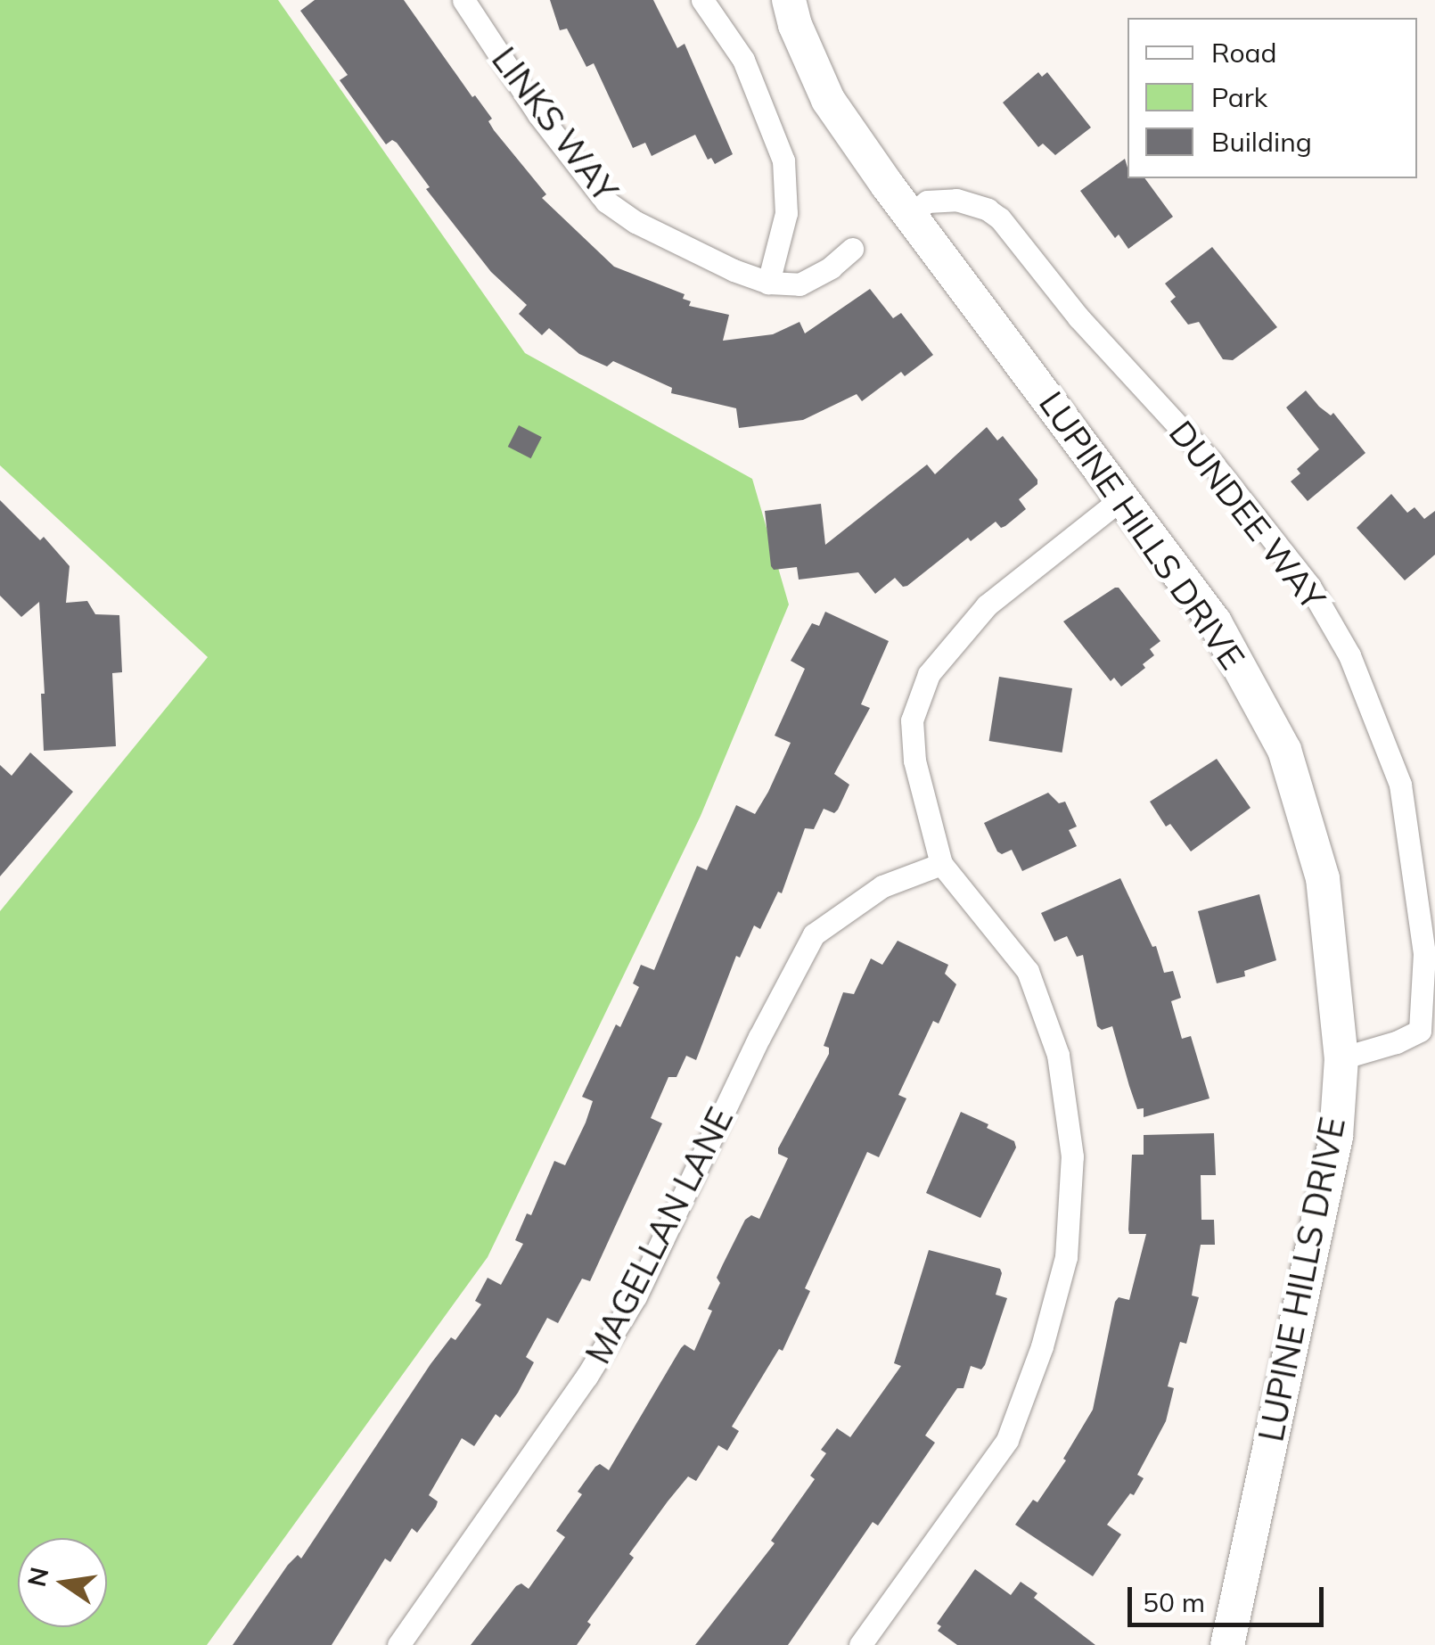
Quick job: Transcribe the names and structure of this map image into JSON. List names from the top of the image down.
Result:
{
  "streets": {
    "street": [
      "LINKS WAY",
      "DUNDEE WAY",
      "LUPINE HILLS DRIVE",
      "MAGELLAN LANE"
    ]
  },
  "crossings": [
    ["DUNDEE WAY", "LUPINE HILLS DRIVE"]
  ],
  "legend": ["Road", "Park", "Building"],
  "scale_bar": "50 m",
  "north": "left"
}
